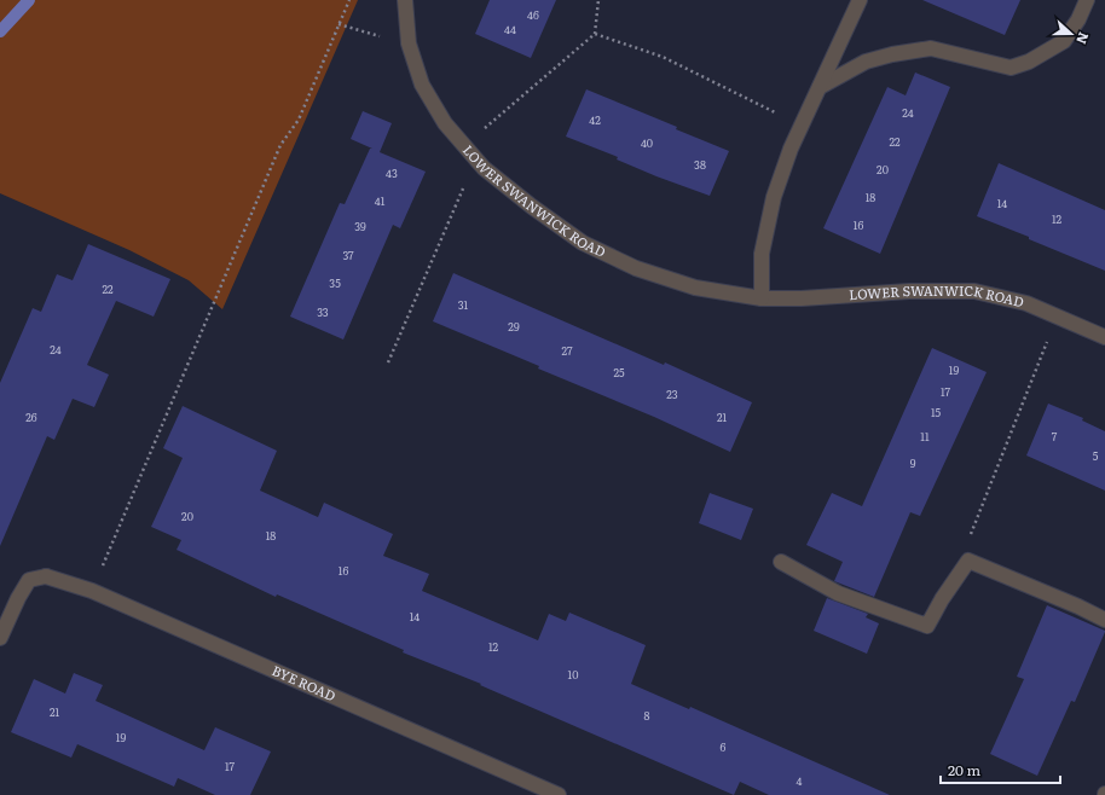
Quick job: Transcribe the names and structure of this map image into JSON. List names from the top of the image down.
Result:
{
  "streets": {
    "street": ["LOWER SWANWICK ROAD", "BYE ROAD"]
  },
  "house_numbers": [
    "46",
    "44",
    "24",
    "42",
    "22",
    "40",
    "38",
    "20",
    "43",
    "18",
    "41",
    "14",
    "12",
    "16",
    "39",
    "37",
    "35",
    "22",
    "31",
    "33",
    "29",
    "24",
    "27",
    "19",
    "25",
    "17",
    "23",
    "15",
    "26",
    "21",
    "11",
    "7",
    "5",
    "9",
    "20",
    "18",
    "16",
    "14",
    "12",
    "10",
    "21",
    "8",
    "19",
    "6",
    "17",
    "4"
  ],
  "scale_bar": "20 m",
  "north": "right"
}
